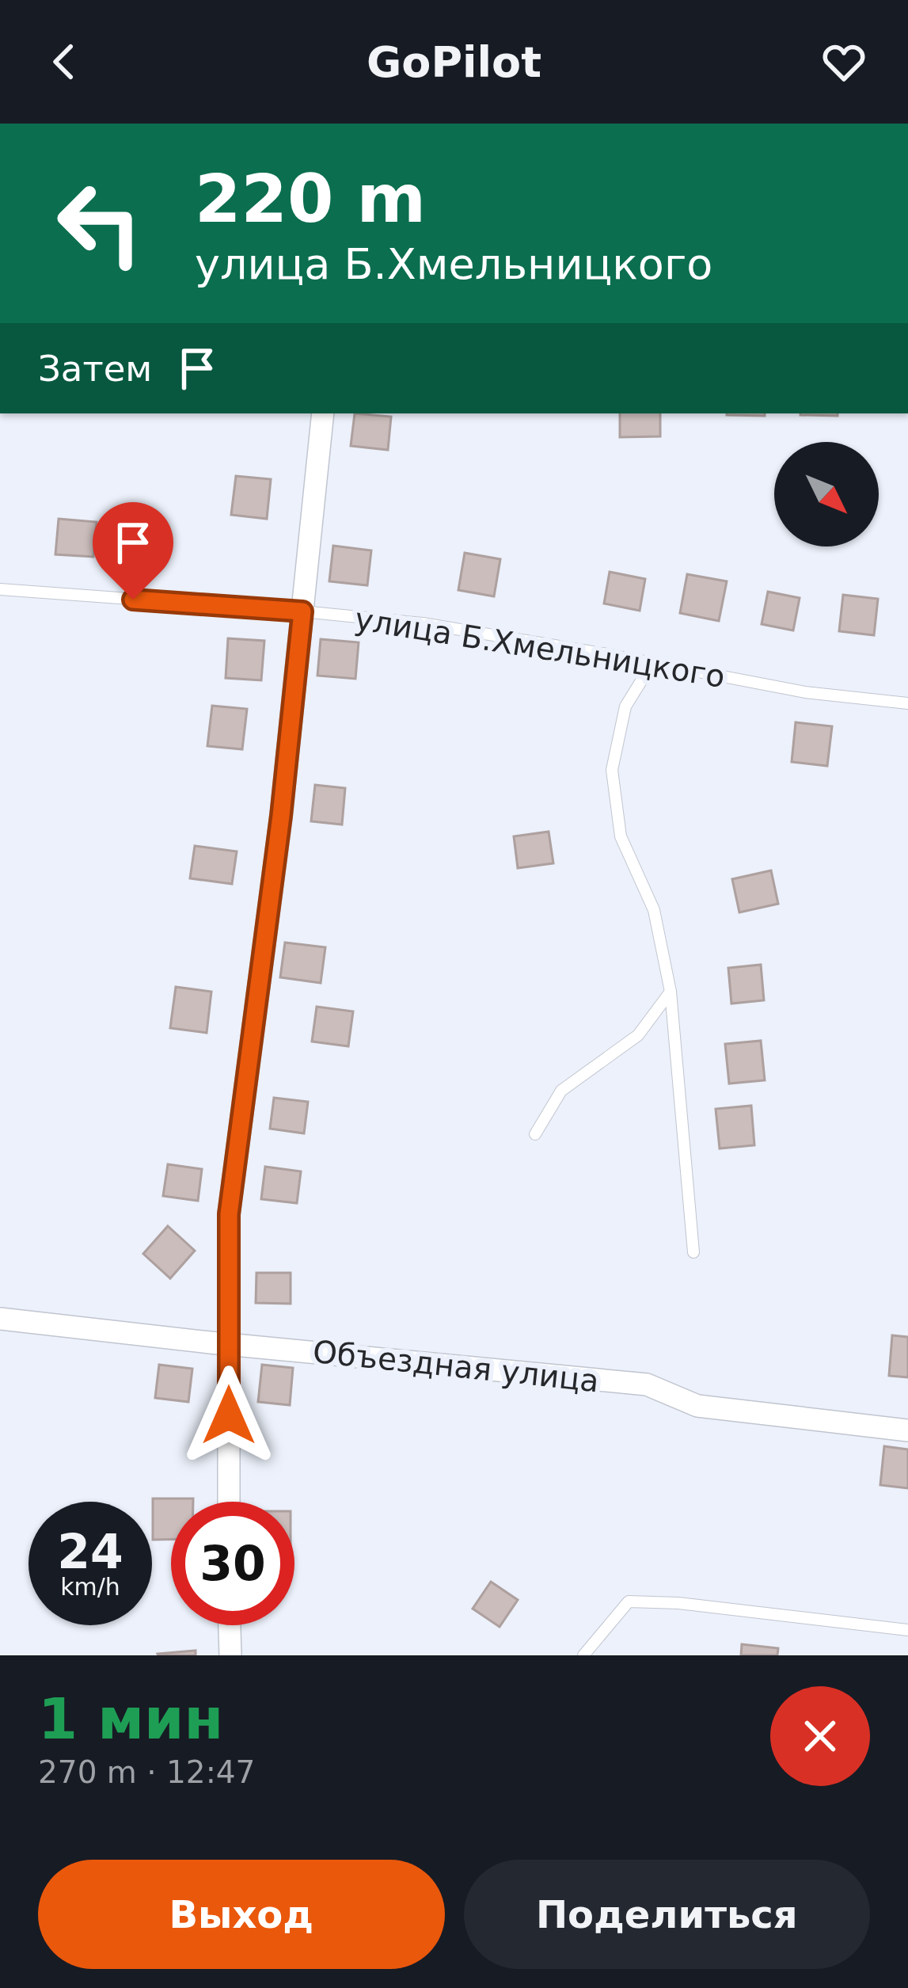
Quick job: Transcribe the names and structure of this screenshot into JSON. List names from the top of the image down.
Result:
{
  "streets": {
    "street": ["Объездная улица"],
    "lane": ["улица Б.Хмельницкого"]
  },
  "north": "bottom right",
  "page": {
    "header": "GoPilot",
    "turn": ["220 m", "улица Б.Хмельницкого"],
    "then": "Затем",
    "speed": "24 km/h",
    "limit": "30",
    "heading": ["1 мин", "270 m · 12:47"],
    "buttons": ["Выход", "Поделиться"]
  }
}
